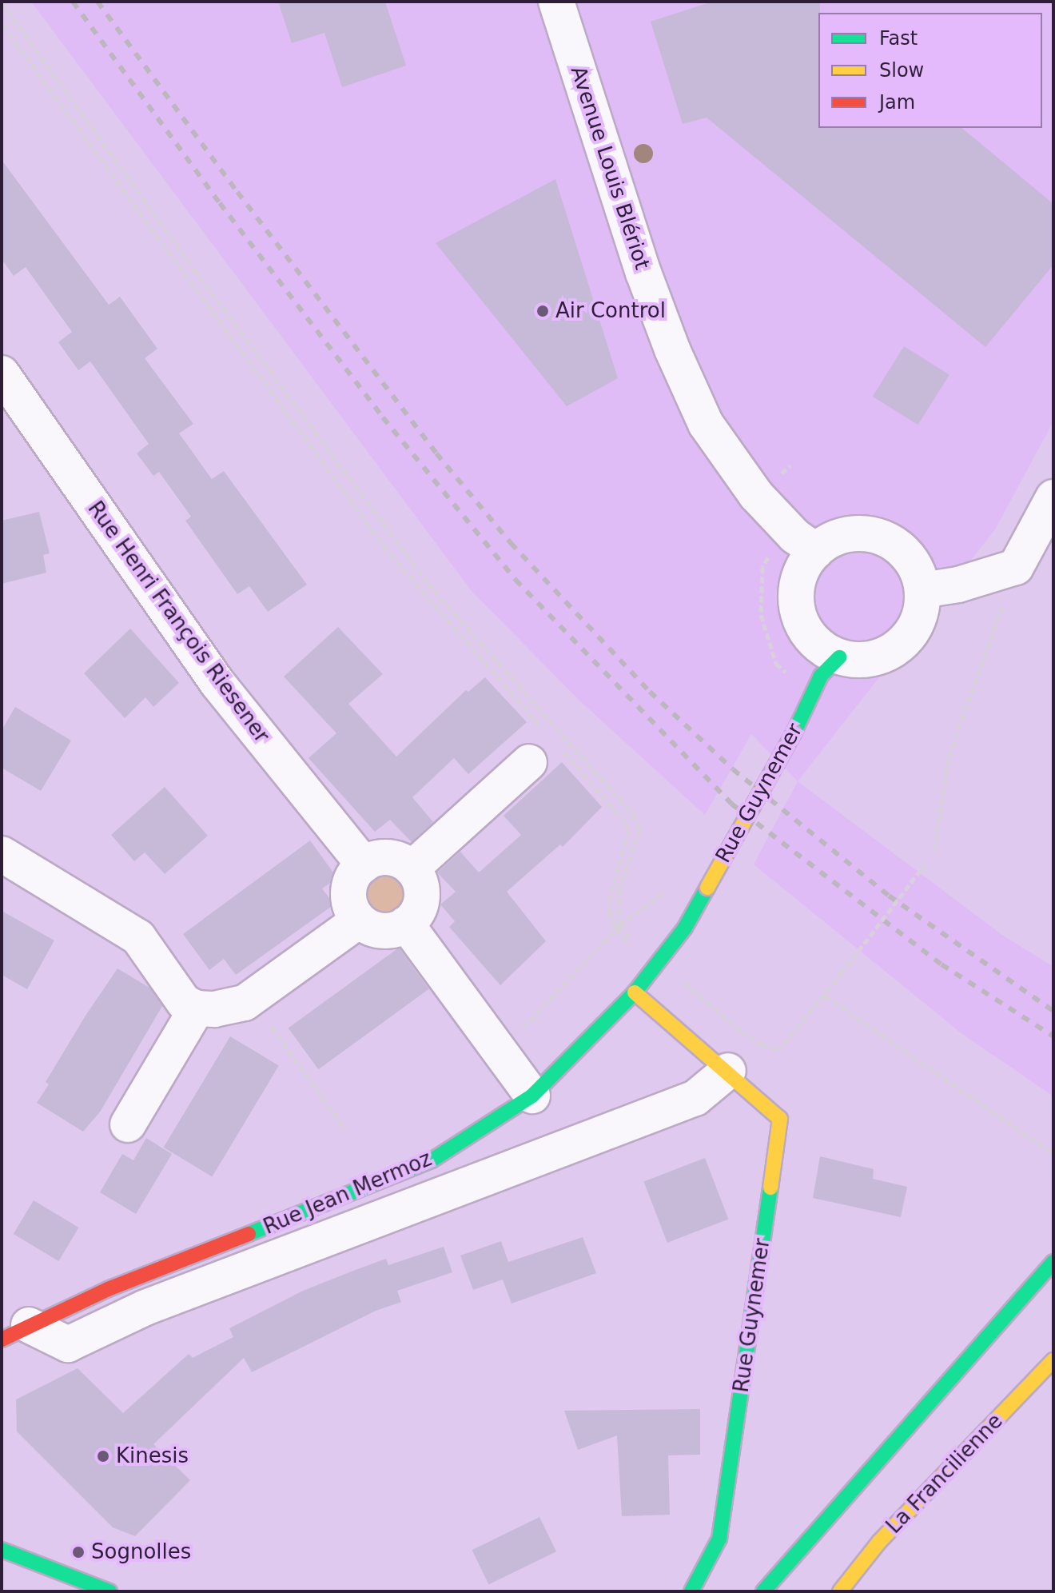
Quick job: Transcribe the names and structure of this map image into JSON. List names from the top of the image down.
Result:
{
  "streets": {
    "main road": ["Rue Guynemer", "Rue Jean Mermoz", "La Francilienne"],
    "street": ["Avenue Louis Blériot", "Rue Henri François Riesener"]
  },
  "crossings": [
    ["Avenue Louis Blériot", "Rue Guynemer"],
    ["Rue Guynemer", "Rue Jean Mermoz"]
  ],
  "places": ["Air Control", "Kinesis", "Sognolles"],
  "legend": ["Fast", "Slow", "Jam"]
}
